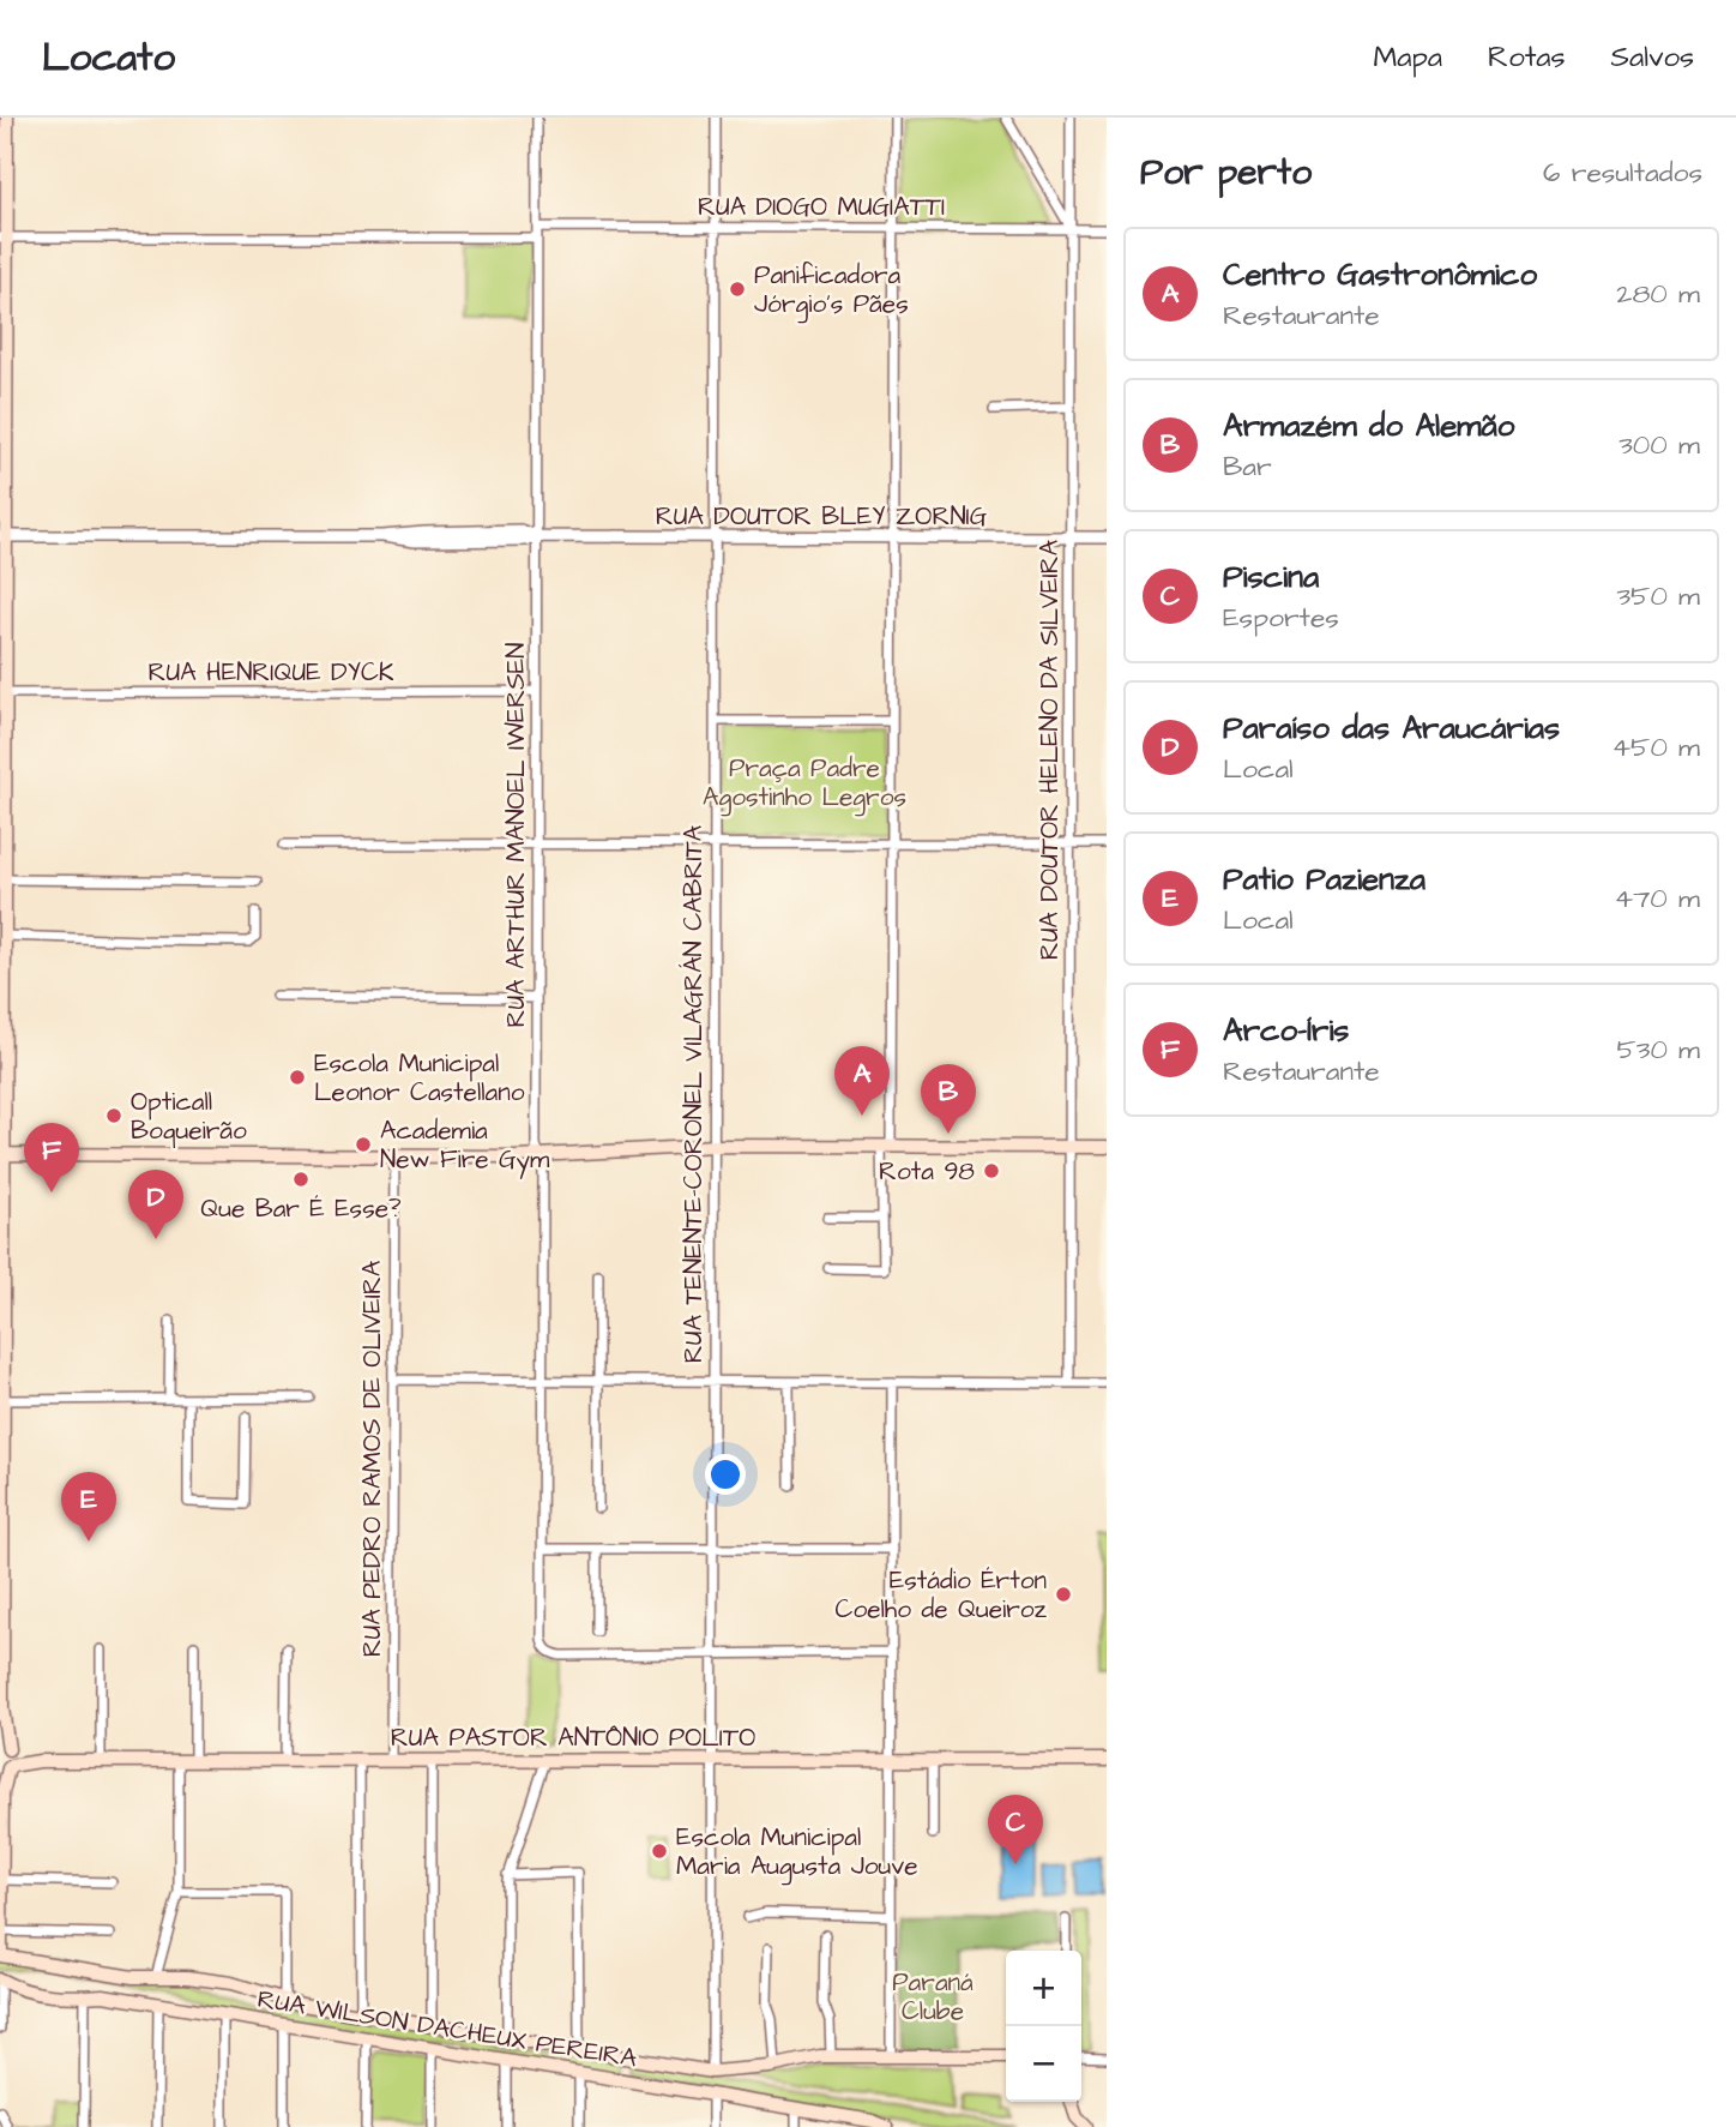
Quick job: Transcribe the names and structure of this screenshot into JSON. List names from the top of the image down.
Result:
{
  "streets": {
    "main road": ["RUA PASTOR ANTÔNIO POLITO", "RUA WILSON DACHEUX PEREIRA"],
    "street": [
      "RUA DIOGO MUGIATTI",
      "RUA DOUTOR BLEY ZORNIG",
      "RUA HENRIQUE DYCK",
      "RUA DOUTOR HELENO DA SILVEIRA",
      "RUA ARTHUR MANOEL IWERSEN",
      "RUA TENENTE-CORONEL VILAGRÁN CABRITA",
      "RUA PEDRO RAMOS DE OLIVEIRA"
    ]
  },
  "crossings": [
    ["RUA DIOGO MUGIATTI", "RUA DOUTOR HELENO DA SILVEIRA"],
    ["RUA DIOGO MUGIATTI", "RUA ARTHUR MANOEL IWERSEN"],
    ["RUA DIOGO MUGIATTI", "RUA TENENTE-CORONEL VILAGRÁN CABRITA"],
    ["RUA DOUTOR BLEY ZORNIG", "RUA DOUTOR HELENO DA SILVEIRA"],
    ["RUA DOUTOR BLEY ZORNIG", "RUA ARTHUR MANOEL IWERSEN"],
    ["RUA DOUTOR BLEY ZORNIG", "RUA TENENTE-CORONEL VILAGRÁN CABRITA"],
    ["RUA HENRIQUE DYCK", "RUA ARTHUR MANOEL IWERSEN"],
    ["RUA ARTHUR MANOEL IWERSEN", "RUA TENENTE-CORONEL VILAGRÁN CABRITA"],
    ["RUA TENENTE-CORONEL VILAGRÁN CABRITA", "RUA PASTOR ANTÔNIO POLITO"],
    ["RUA TENENTE-CORONEL VILAGRÁN CABRITA", "RUA WILSON DACHEUX PEREIRA"],
    ["RUA PEDRO RAMOS DE OLIVEIRA", "RUA PASTOR ANTÔNIO POLITO"]
  ],
  "parks": ["Praça Padre Agostinho Legros", "Paraná Clube"],
  "places": [
    "Panificadora Jórgio's Pães",
    "Escola Municipal Leonor Castellano",
    "Opticall Boqueirão",
    "Academia New Fire Gym",
    "Rota 98",
    "Que Bar É Esse?",
    "Estádio Érton Coelho de Queiroz",
    "Escola Municipal Maria Augusta Jouve"
  ],
  "page": {
    "header": "Locato",
    "nav": ["Mapa", "Rotas", "Salvos"],
    "heading": ["Por perto", "6 resultados"],
    "list": [
      {
        "mark": "A",
        "name": "Centro Gastronômico",
        "note": "Restaurante",
        "value": "280 m"
      },
      {
        "mark": "B",
        "name": "Armazém do Alemão",
        "note": "Bar",
        "value": "300 m"
      },
      {
        "mark": "C",
        "name": "Piscina",
        "note": "Esportes",
        "value": "350 m"
      },
      {
        "mark": "D",
        "name": "Paraíso das Araucárias",
        "note": "Local",
        "value": "450 m"
      },
      {
        "mark": "E",
        "name": "Patio Pazienza",
        "note": "Local",
        "value": "470 m"
      },
      {
        "mark": "F",
        "name": "Arco-Íris",
        "note": "Restaurante",
        "value": "530 m"
      }
    ],
    "pins": [
      "A",
      "B",
      "F",
      "D",
      "E",
      "C"
    ],
    "map_buttons": ["+", "−"]
  }
}
